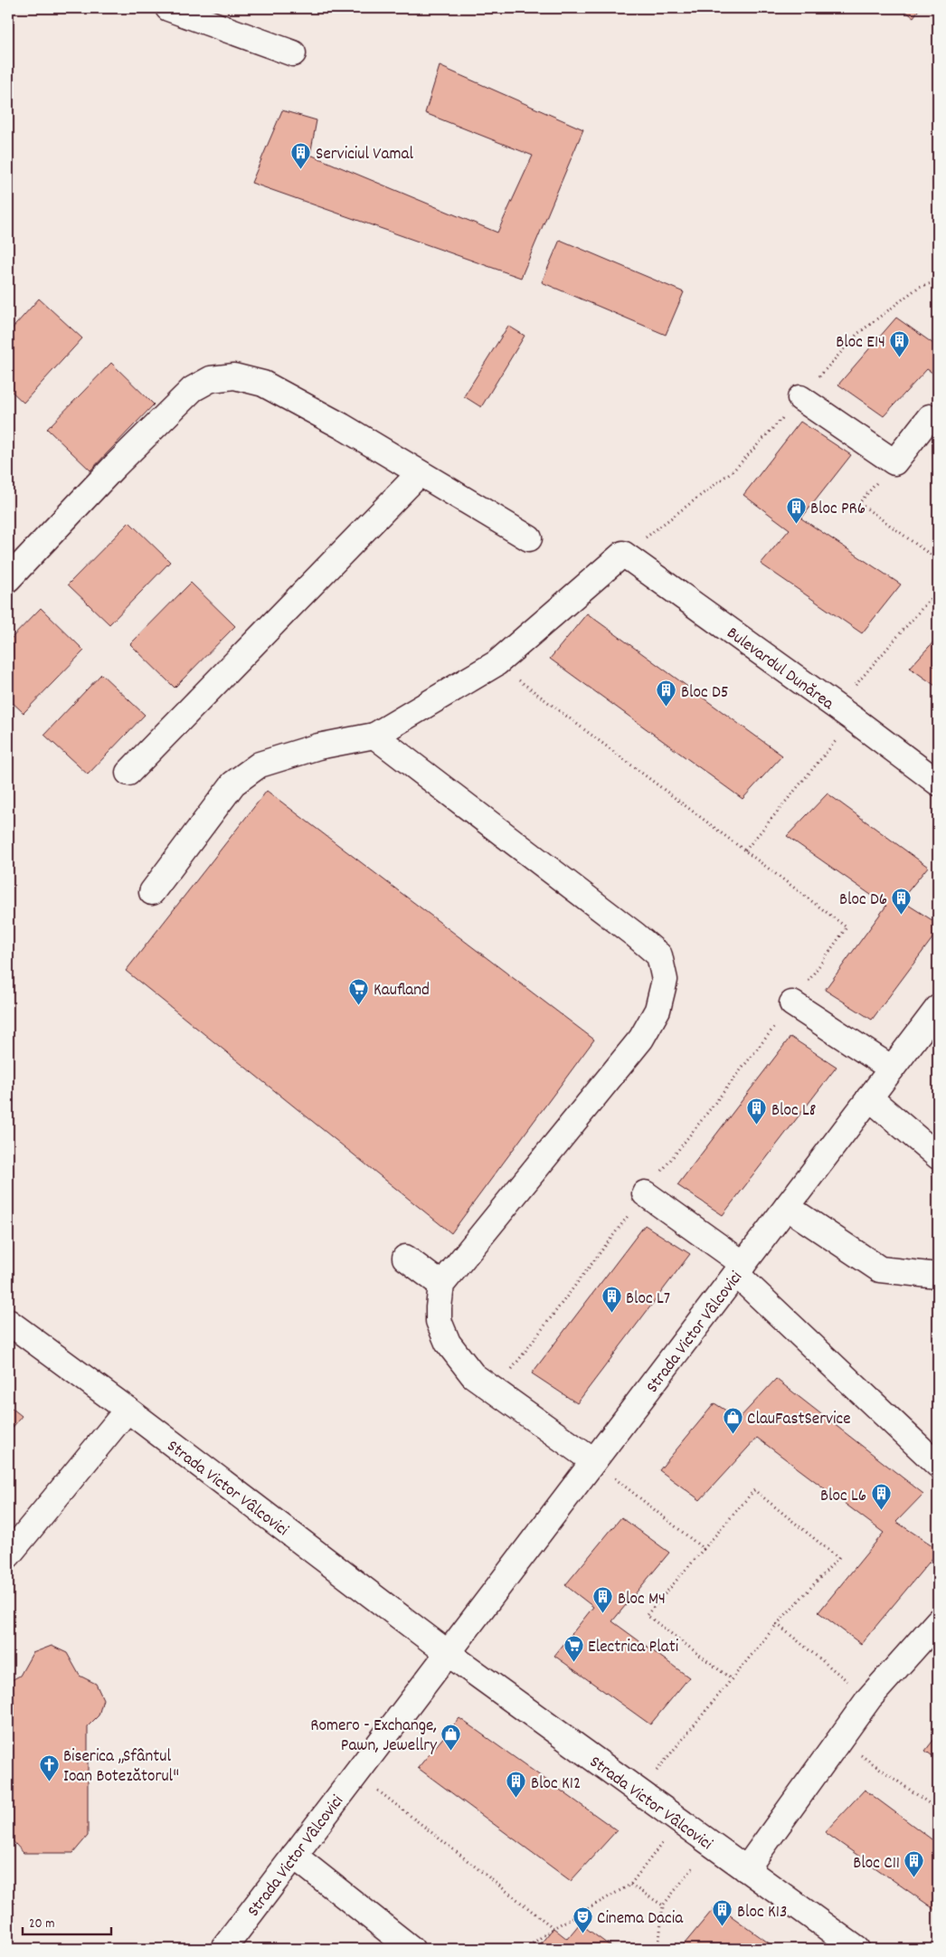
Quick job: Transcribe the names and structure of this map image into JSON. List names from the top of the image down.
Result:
{
  "streets": {
    "street": ["Bulevardul Dunărea", "Strada Victor Vâlcovici"]
  },
  "places": {
    "building": [
      "Serviciul Vamal",
      "Bloc E14",
      "Bloc PR6",
      "Bloc D5",
      "Bloc D6",
      "Bloc L8",
      "Bloc L7",
      "Bloc L6",
      "Bloc M4",
      "Bloc K12",
      "Bloc C11",
      "Bloc K13"
    ],
    "supermarket": ["Kaufland", "Electrica Plati"],
    "shop": ["ClauFastService", "Romero - Exchange, Pawn, Jewellry"],
    "church": ["Biserica „Sfântul Ioan Botezătorul\""],
    "theatre": ["Cinema Dacia"]
  },
  "scale_bar": "20 m"
}
